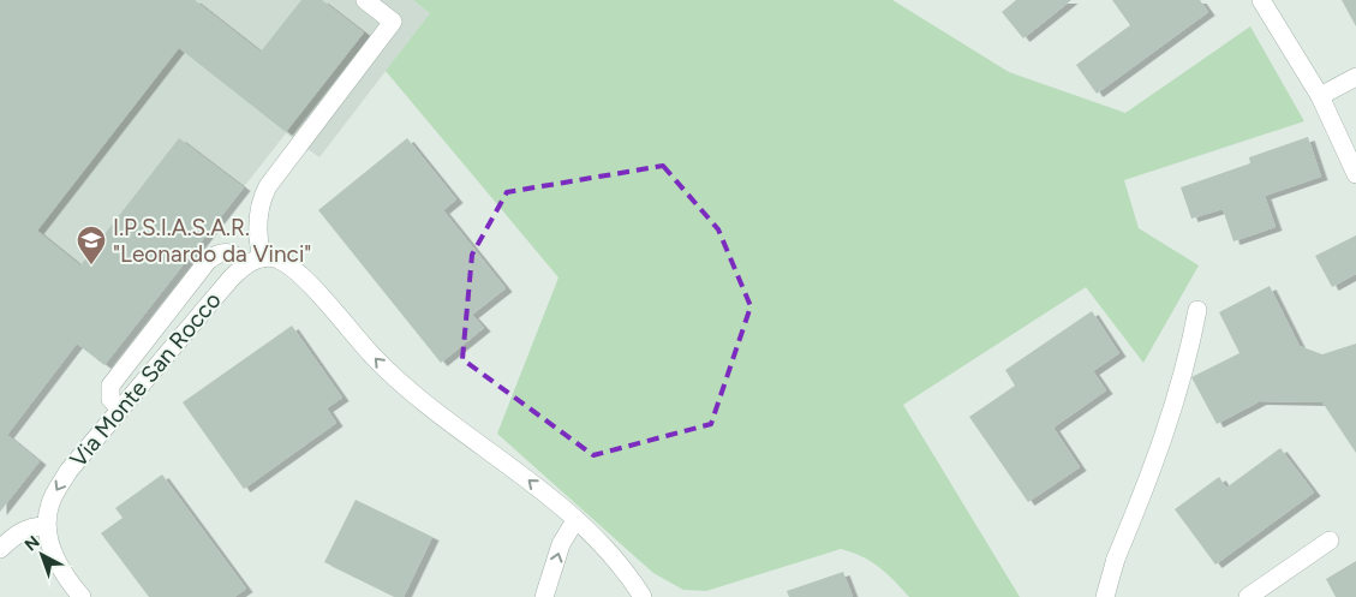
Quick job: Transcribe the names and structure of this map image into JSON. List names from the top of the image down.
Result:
{
  "streets": {
    "street": ["Via Monte San Rocco"]
  },
  "places": {
    "school or university": ["I.P.S.I.A.S.A.R. \"Leonardo da Vinci\""]
  },
  "north": "top left"
}
